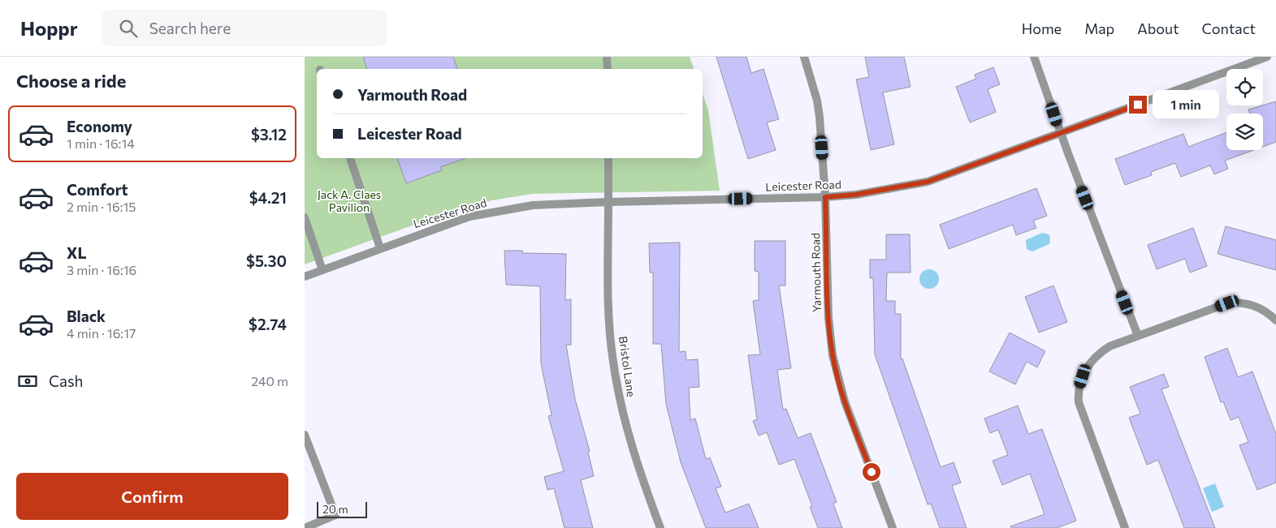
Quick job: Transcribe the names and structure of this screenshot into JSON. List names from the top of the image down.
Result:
{
  "streets": {
    "street": ["Leicester Road", "Yarmouth Road", "Bristol Lane"]
  },
  "crossings": [
    ["Leicester Road", "Yarmouth Road"],
    ["Leicester Road", "Bristol Lane"]
  ],
  "parks": ["Jack A. Claes Pavilion"],
  "scale_bar": "20 m",
  "page": {
    "header": "Hoppr",
    "search": "Search here",
    "nav": [
      "Home",
      "Map",
      "About",
      "Contact"
    ],
    "heading": "Choose a ride",
    "banner": ["Yarmouth Road", "Leicester Road"],
    "bubble": "1 min",
    "list": [
      {
        "name": "Economy",
        "note": "1 min · 16:14",
        "value": "$3.12"
      },
      {
        "name": "Comfort",
        "note": "2 min · 16:15",
        "value": "$4.21"
      },
      {
        "name": "XL",
        "note": "3 min · 16:16",
        "value": "$5.30"
      },
      {
        "name": "Black",
        "note": "4 min · 16:17",
        "value": "$2.74"
      }
    ],
    "pay": ["Cash", "240 m"],
    "buttons": "Confirm",
    "scale": "20 m"
  }
}
